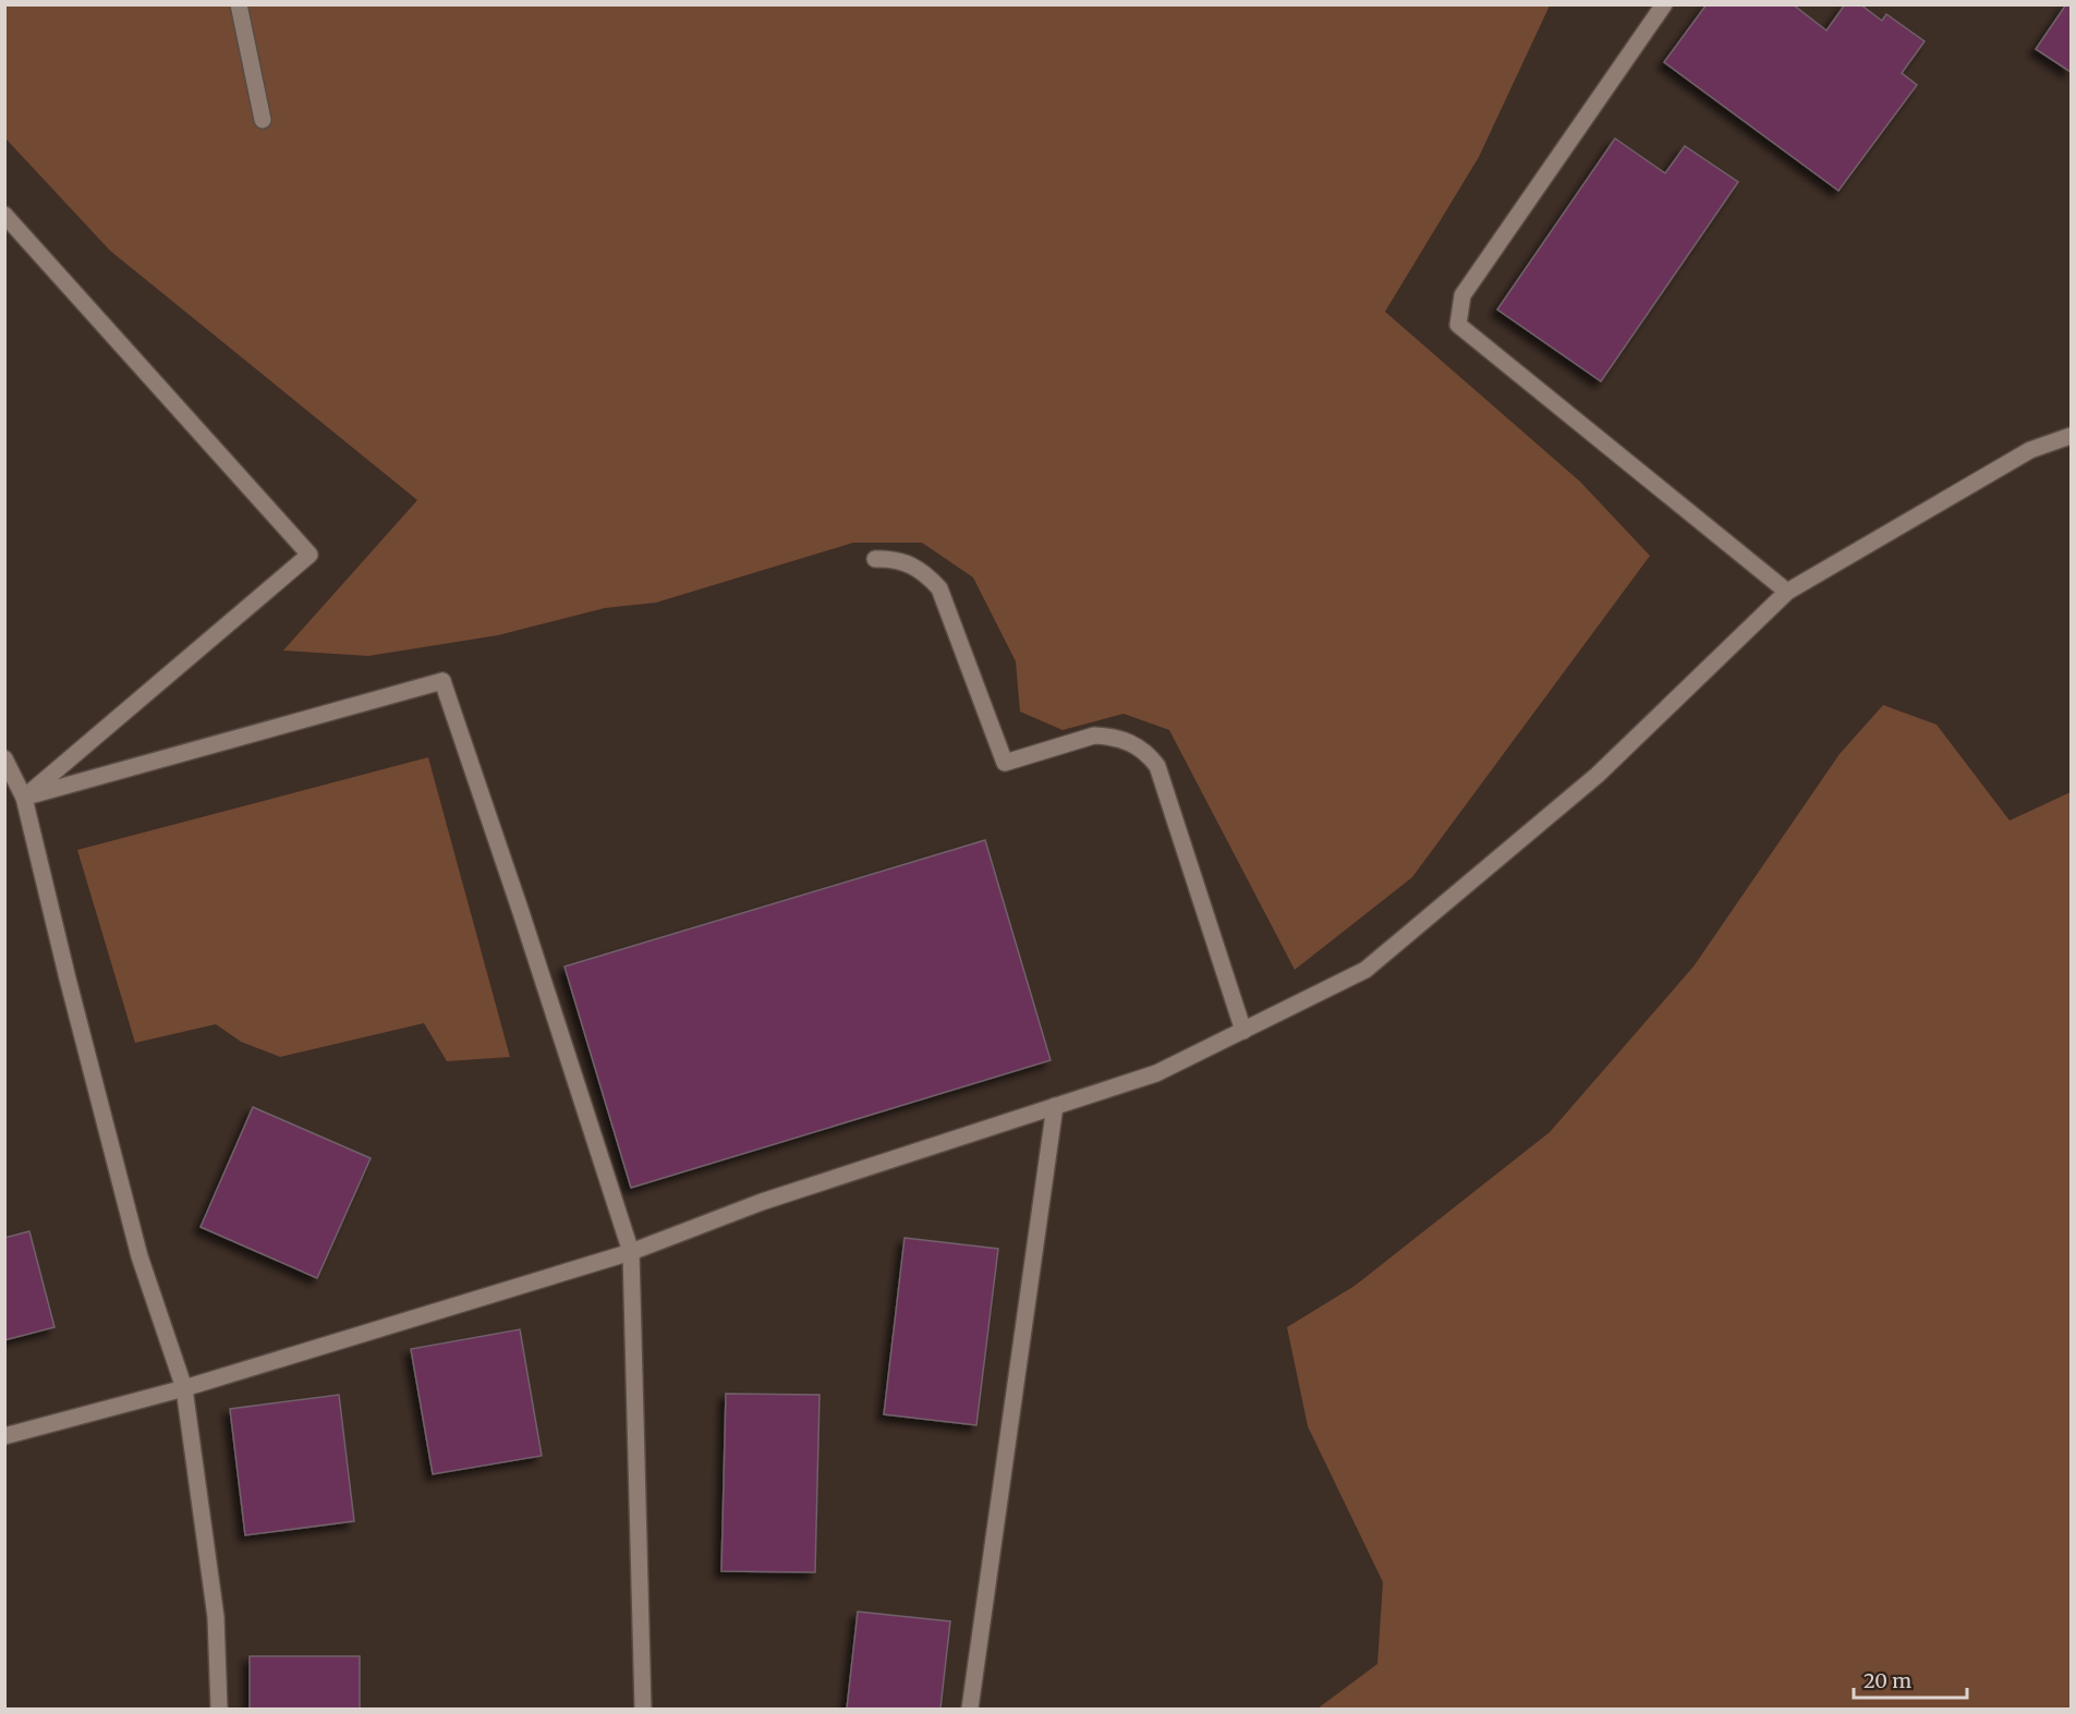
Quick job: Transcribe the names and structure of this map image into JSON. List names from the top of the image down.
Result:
{
  "scale_bar": "20 m"
}
